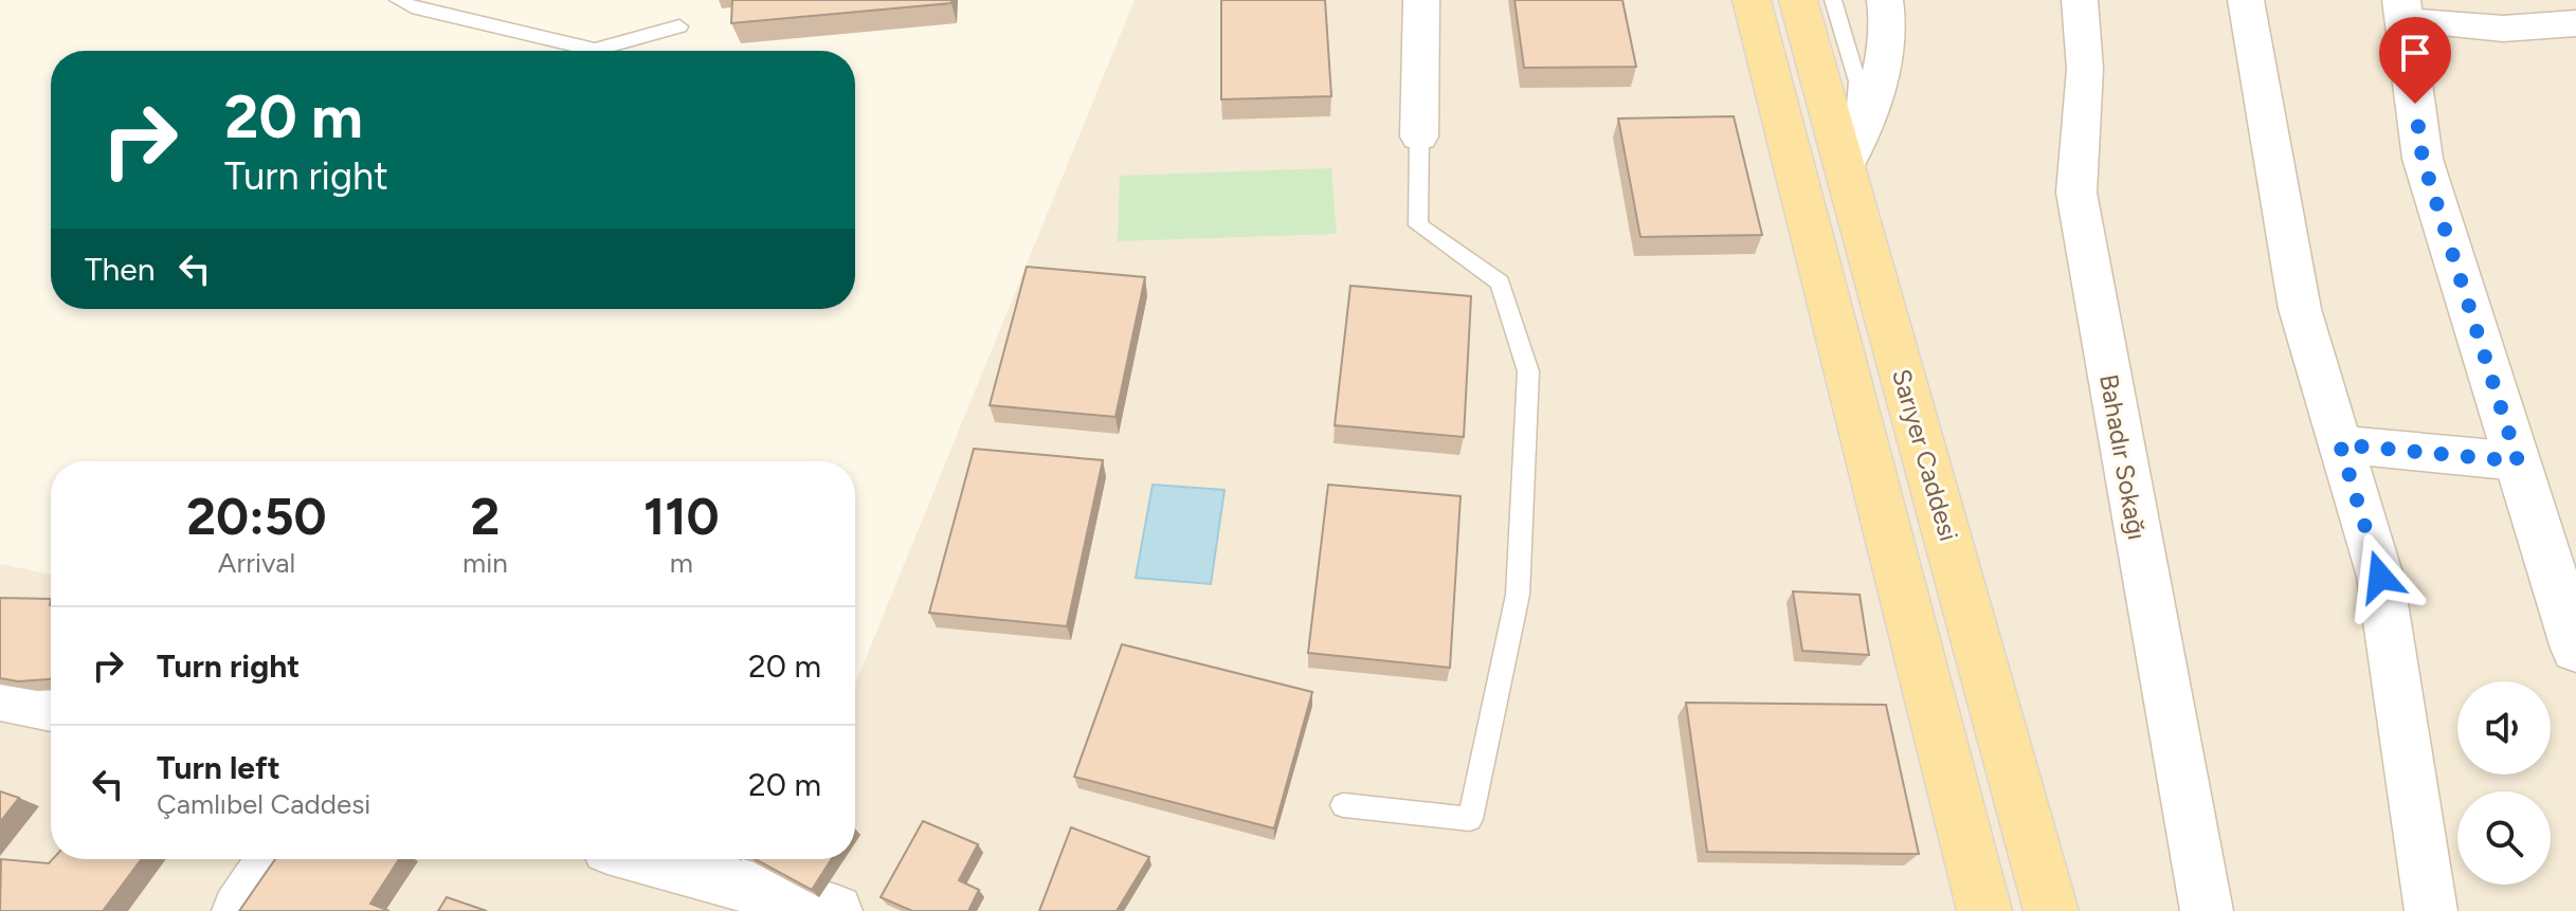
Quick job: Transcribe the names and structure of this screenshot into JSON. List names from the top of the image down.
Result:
{
  "streets": {
    "main road": ["Sarıyer Caddesi"],
    "street": ["Bahadır Sokağı"]
  },
  "page": {
    "turn": ["20 m", "Turn right"],
    "then": "Then",
    "eta": [
      "20:50",
      "Arrival",
      "2",
      "min",
      "110",
      "m"
    ],
    "list": [
      {
        "name": "Turn right",
        "value": "20 m"
      },
      {
        "name": "Turn left",
        "note": "Çamlıbel Caddesi",
        "value": "20 m"
      }
    ]
  }
}
